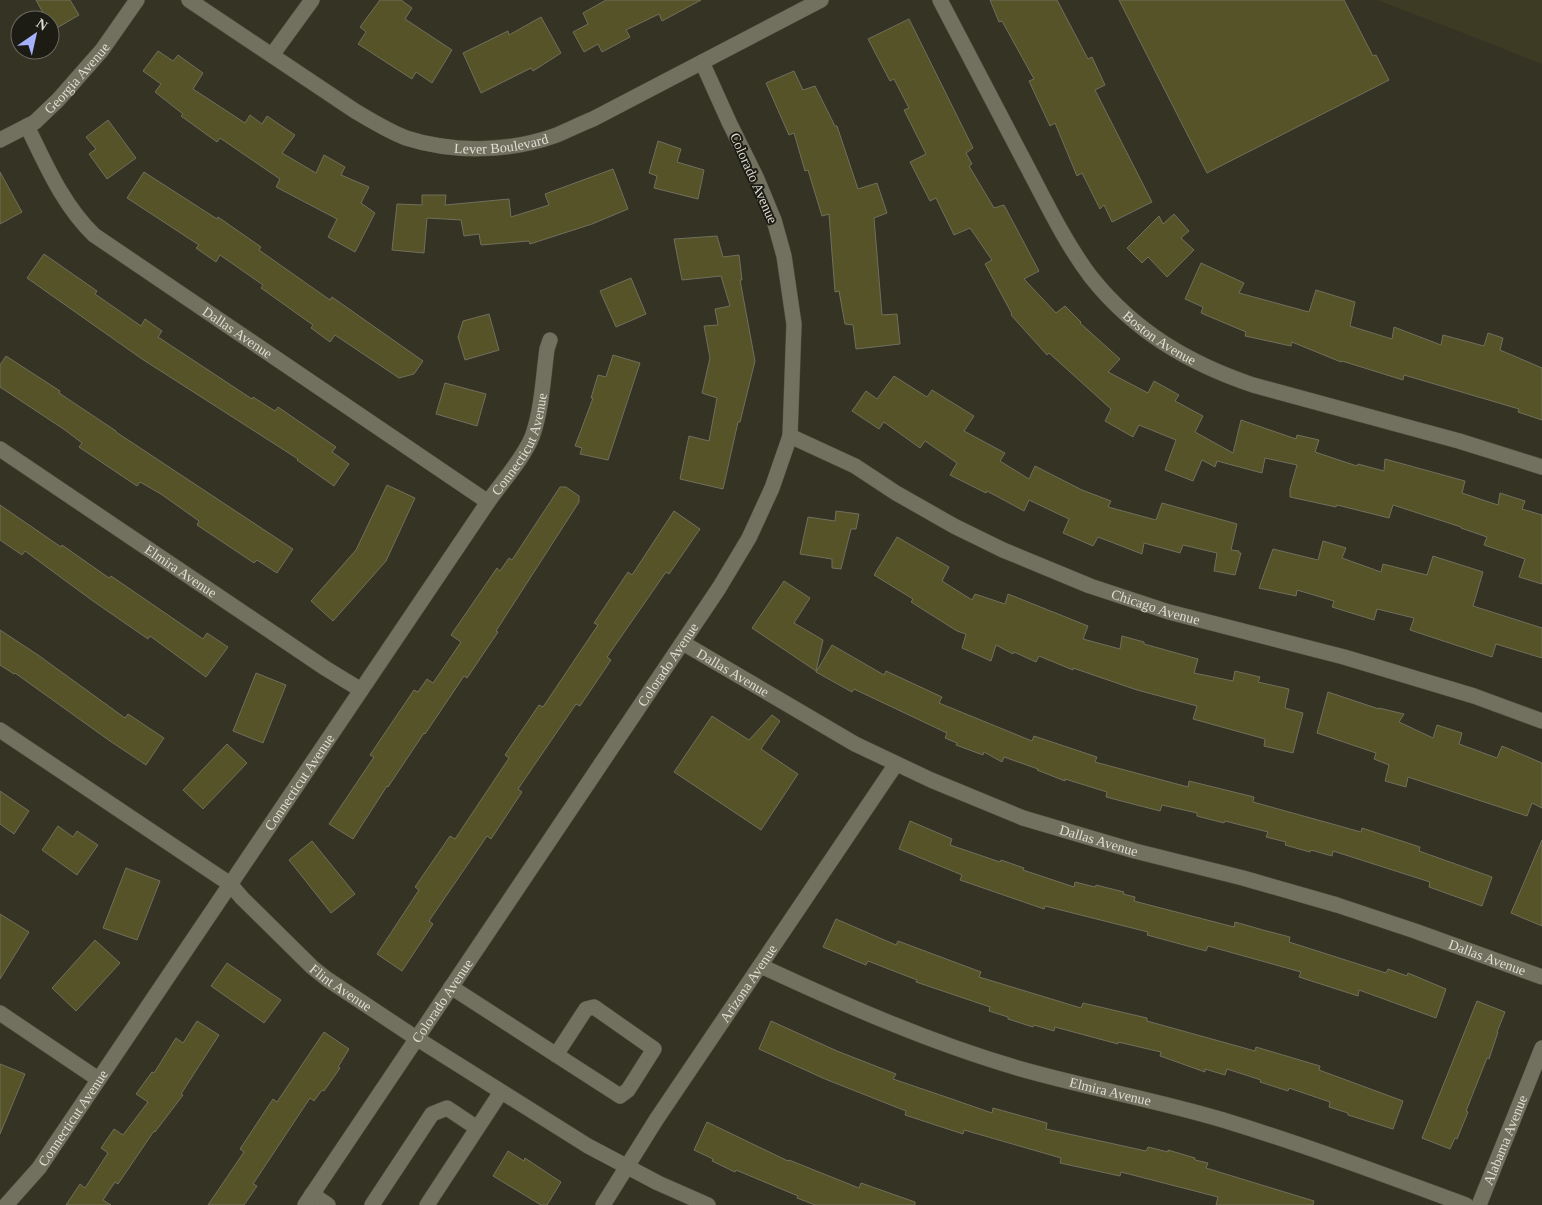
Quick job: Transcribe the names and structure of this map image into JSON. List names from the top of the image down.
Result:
{
  "streets": {
    "street": [
      "Georgia Avenue",
      "Lever Boulevard",
      "Colorado Avenue",
      "Dallas Avenue",
      "Boston Avenue",
      "Connecticut Avenue",
      "Elmira Avenue",
      "Chicago Avenue",
      "Arizona Avenue",
      "Flint Avenue",
      "Alabama Avenue"
    ]
  },
  "crossings": [
    ["Georgia Avenue", "Dallas Avenue"],
    ["Lever Boulevard", "Colorado Avenue"],
    ["Colorado Avenue", "Dallas Avenue"],
    ["Colorado Avenue", "Chicago Avenue"],
    ["Colorado Avenue", "Flint Avenue"],
    ["Dallas Avenue", "Connecticut Avenue"],
    ["Dallas Avenue", "Arizona Avenue"],
    ["Connecticut Avenue", "Elmira Avenue"],
    ["Connecticut Avenue", "Flint Avenue"],
    ["Elmira Avenue", "Arizona Avenue"],
    ["Arizona Avenue", "Flint Avenue"]
  ],
  "north": "top right"
}
